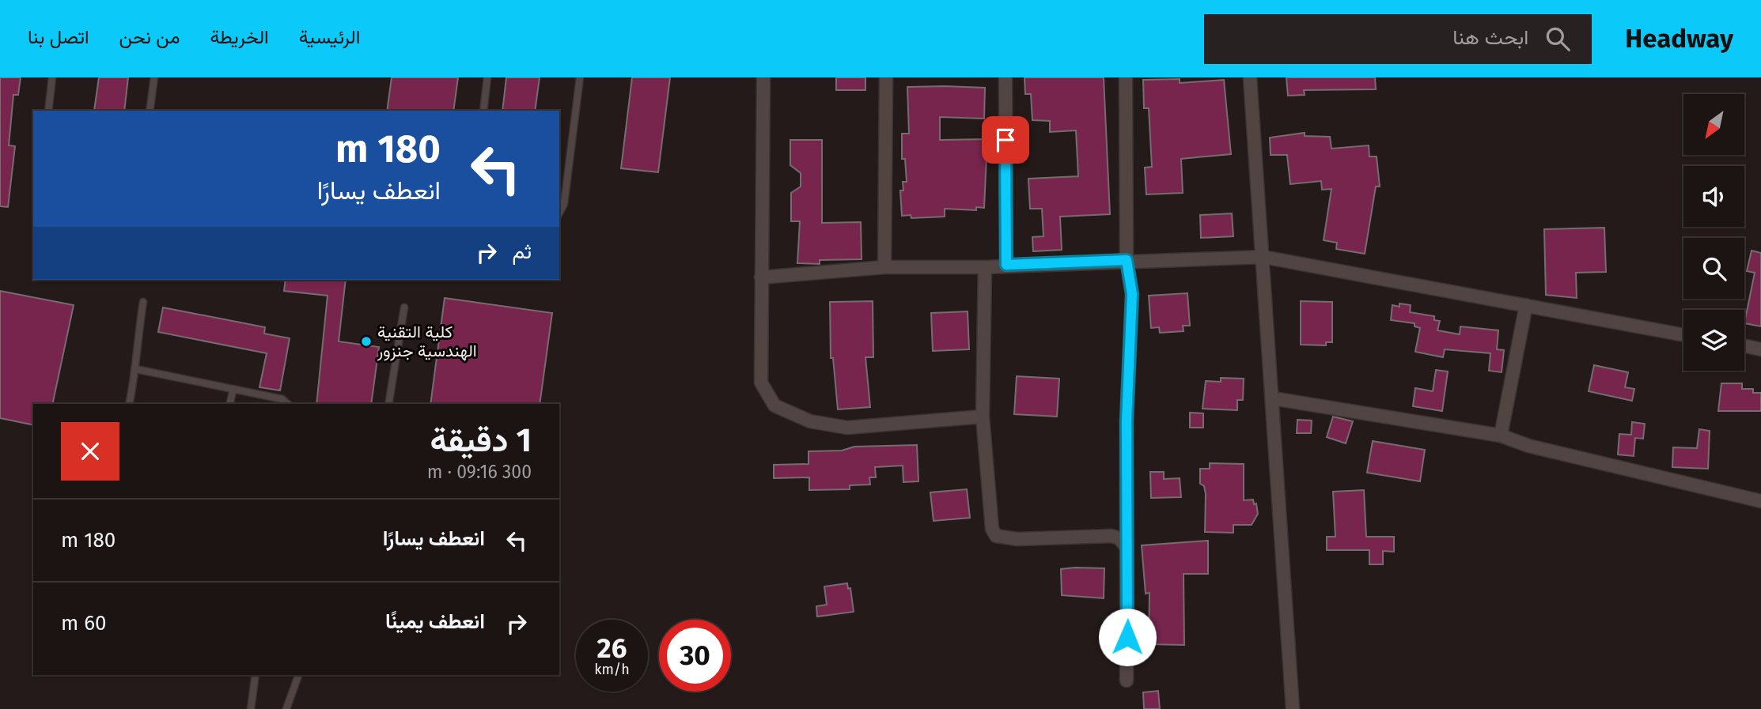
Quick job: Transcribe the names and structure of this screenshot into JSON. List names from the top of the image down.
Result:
{
  "places": ["كلية التقنية الهندسية جنزور"],
  "north": "bottom left",
  "page": {
    "header": "Headway",
    "search": "ابحث هنا",
    "nav": [
      "الرئيسية",
      "الخريطة",
      "من نحن",
      "اتصل بنا"
    ],
    "turn": ["180 m", "انعطف يسارًا"],
    "then": "ثم",
    "heading": ["1 دقيقة", "300 m · 09:16"],
    "list": [
      {
        "name": "انعطف يسارًا",
        "value": "180 m"
      },
      {
        "name": "انعطف يمينًا",
        "value": "60 m"
      }
    ],
    "speed": "26 km/h",
    "limit": "30"
  }
}
